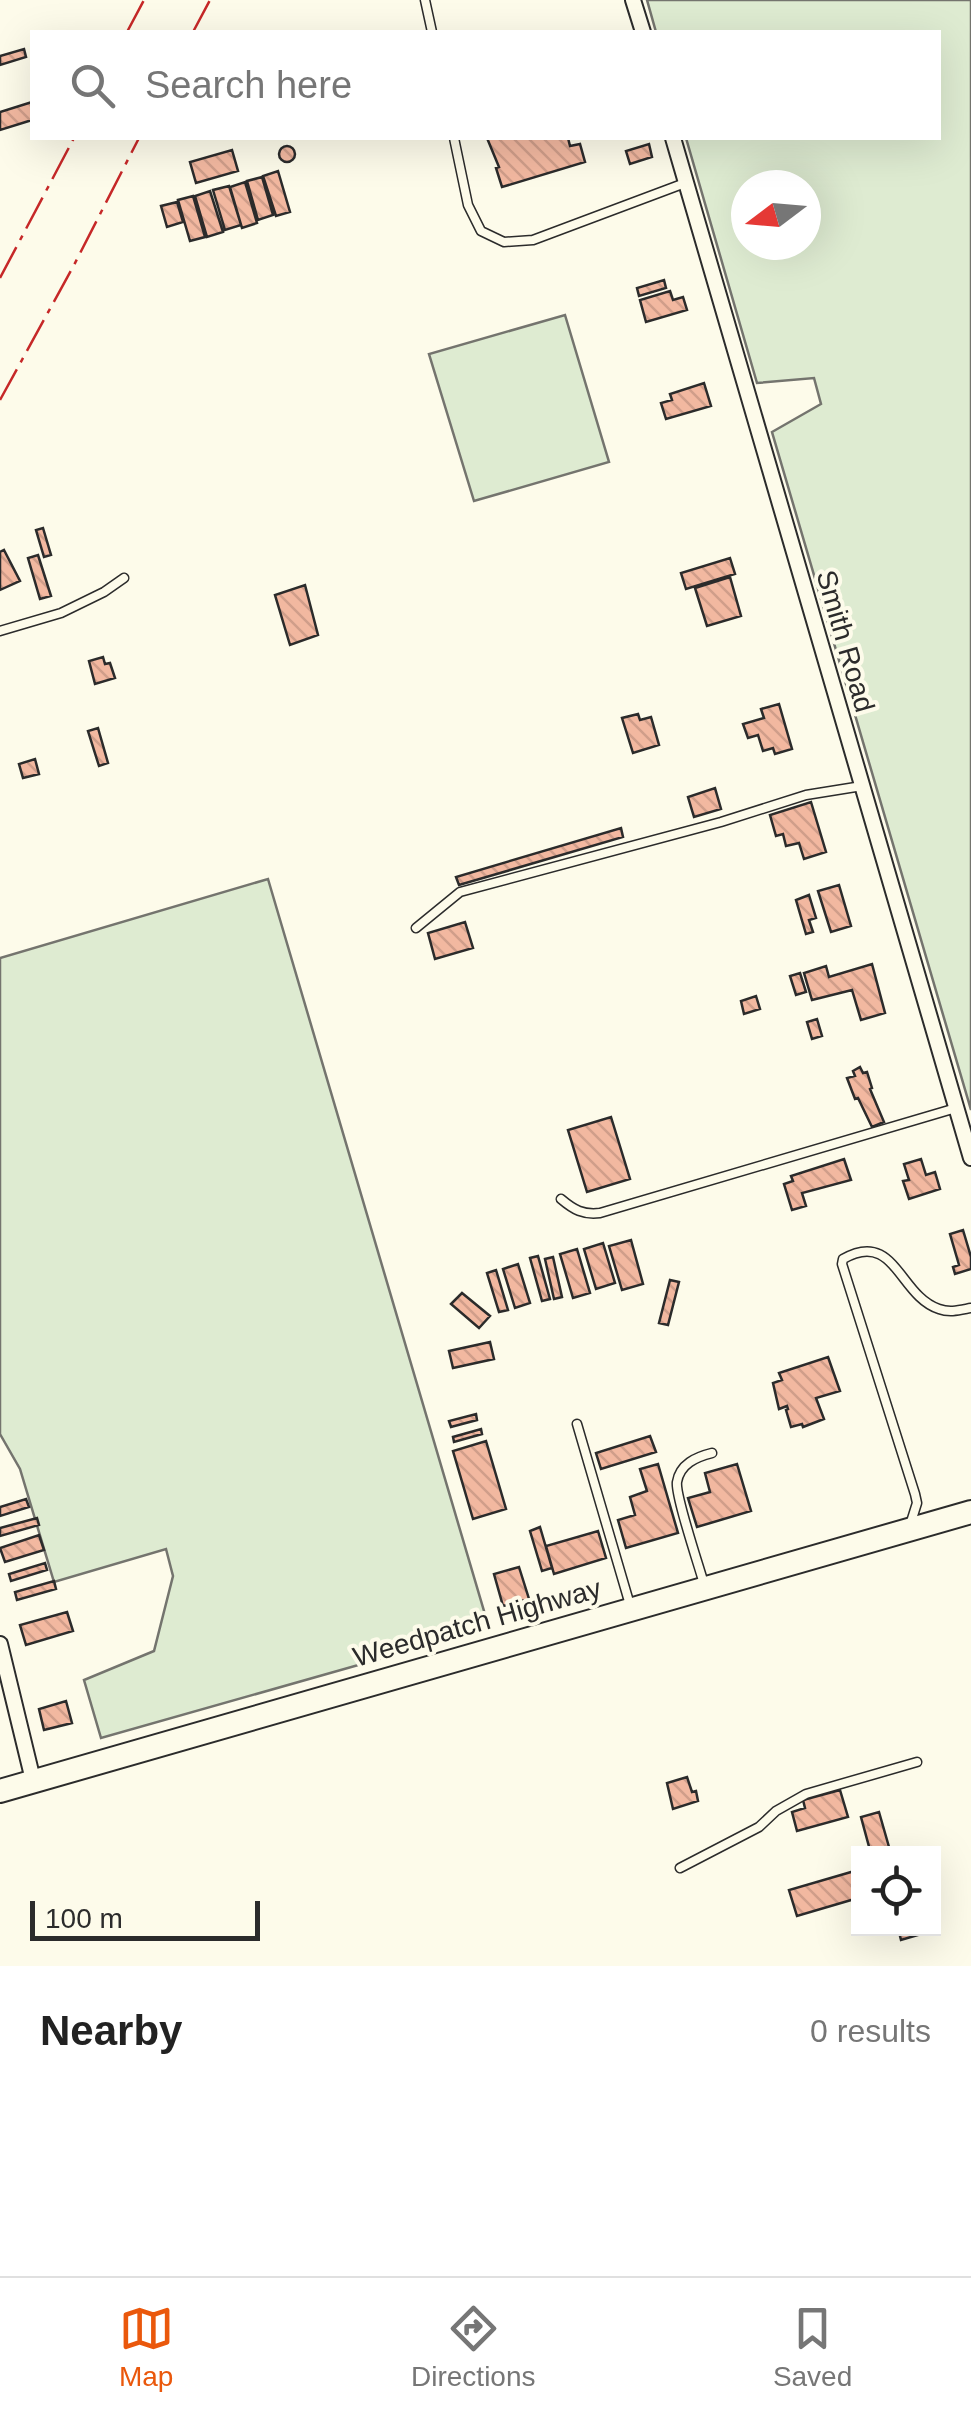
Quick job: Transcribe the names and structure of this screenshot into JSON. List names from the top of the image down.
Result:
{
  "streets": {
    "main road": ["Weedpatch Highway"],
    "street": ["Smith Road"]
  },
  "scale_bar": "100 m",
  "north": "left",
  "page": {
    "search": "Search here",
    "scale": "100 m",
    "heading": ["Nearby", "0 results"],
    "nav": ["Map", "Directions", "Saved"]
  }
}
